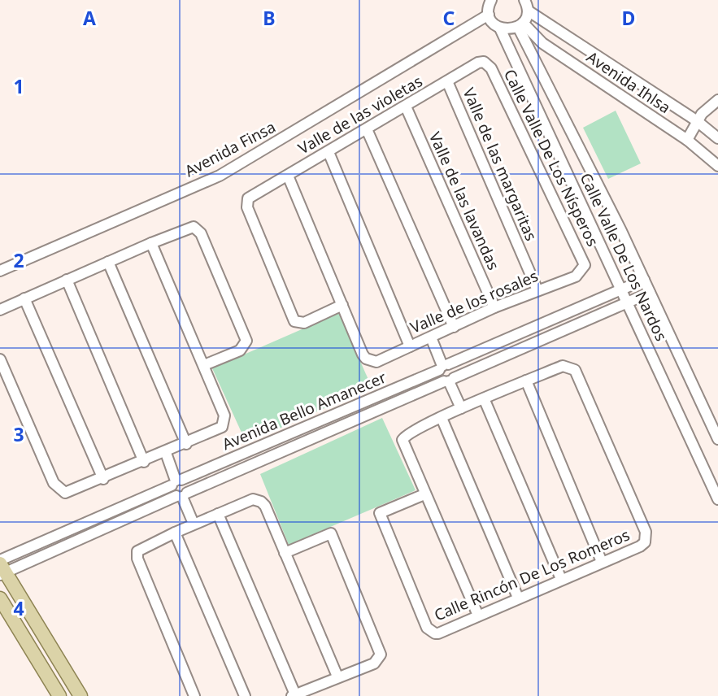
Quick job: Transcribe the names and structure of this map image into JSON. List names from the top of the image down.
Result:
{
  "streets": {
    "street": [
      "Avenida Ihlsa",
      "Valle de las violetas",
      "Avenida Finsa",
      "Calle Valle De Los Nísperos",
      "Valle de las margaritas",
      "Valle de las lavandas",
      "Calle Valle De Los Nardos",
      "Valle de los rosales",
      "Avenida Bello Amanecer",
      "Calle Rincón De Los Romeros"
    ]
  },
  "crossings": [
    ["Avenida Ihlsa", "Avenida Finsa"],
    ["Avenida Ihlsa", "Calle Valle De Los Nardos"],
    ["Valle de las violetas", "Calle Valle De Los Nísperos"],
    ["Valle de las violetas", "Valle de las margaritas"],
    ["Valle de las violetas", "Valle de las lavandas"],
    ["Valle de las violetas", "Valle de los rosales"],
    ["Avenida Finsa", "Calle Valle De Los Nardos"],
    ["Calle Valle De Los Nísperos", "Valle de los rosales"],
    ["Valle de las margaritas", "Valle de los rosales"],
    ["Valle de las lavandas", "Valle de los rosales"],
    ["Calle Valle De Los Nardos", "Avenida Bello Amanecer"]
  ],
  "grid": {
    "columns": [
      "A",
      "B",
      "C",
      "D"
    ],
    "rows": [
      "1",
      "2",
      "3",
      "4"
    ]
  }
}
